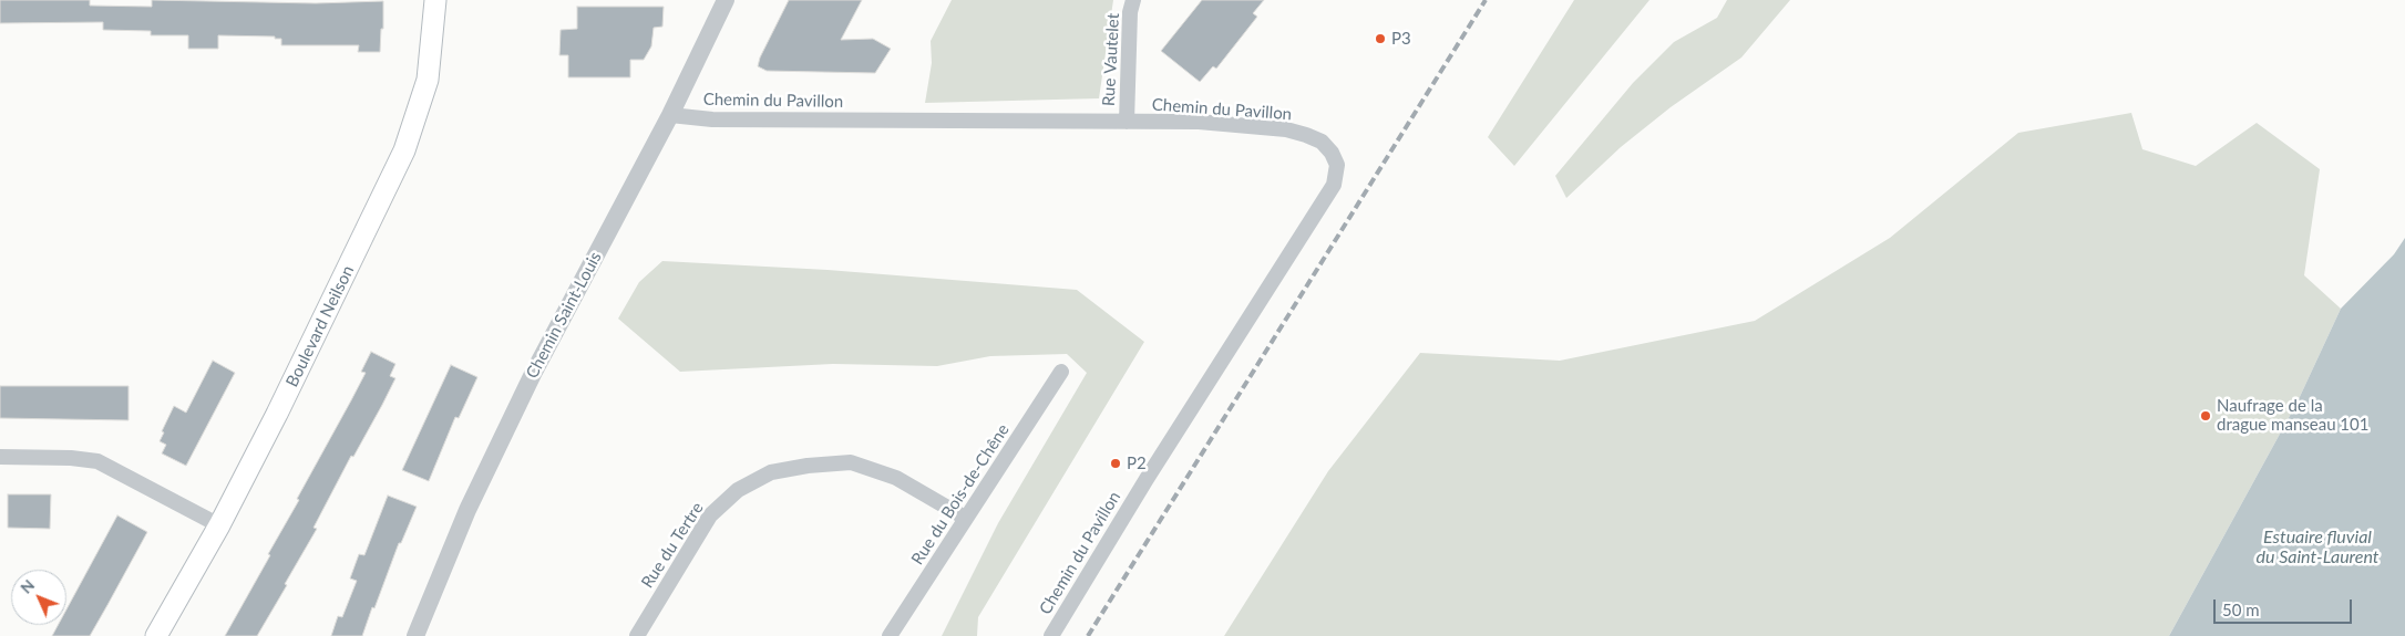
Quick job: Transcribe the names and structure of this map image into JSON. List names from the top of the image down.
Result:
{
  "streets": {
    "main road": ["Boulevard Neilson"],
    "street": [
      "Rue Vautelet",
      "Chemin du Pavillon",
      "Chemin Saint-Louis",
      "Rue du Bois-de-Chêne",
      "Rue du Tertre"
    ]
  },
  "crossings": [
    ["Rue Vautelet", "Chemin du Pavillon"],
    ["Chemin du Pavillon", "Chemin Saint-Louis"],
    ["Rue du Bois-de-Chêne", "Rue du Tertre"]
  ],
  "water": ["Estuaire fluvial du Saint-Laurent"],
  "places": ["P3", "Naufrage de la drague manseau 101", "P2"],
  "scale_bar": "50 m",
  "north": "top left"
}
